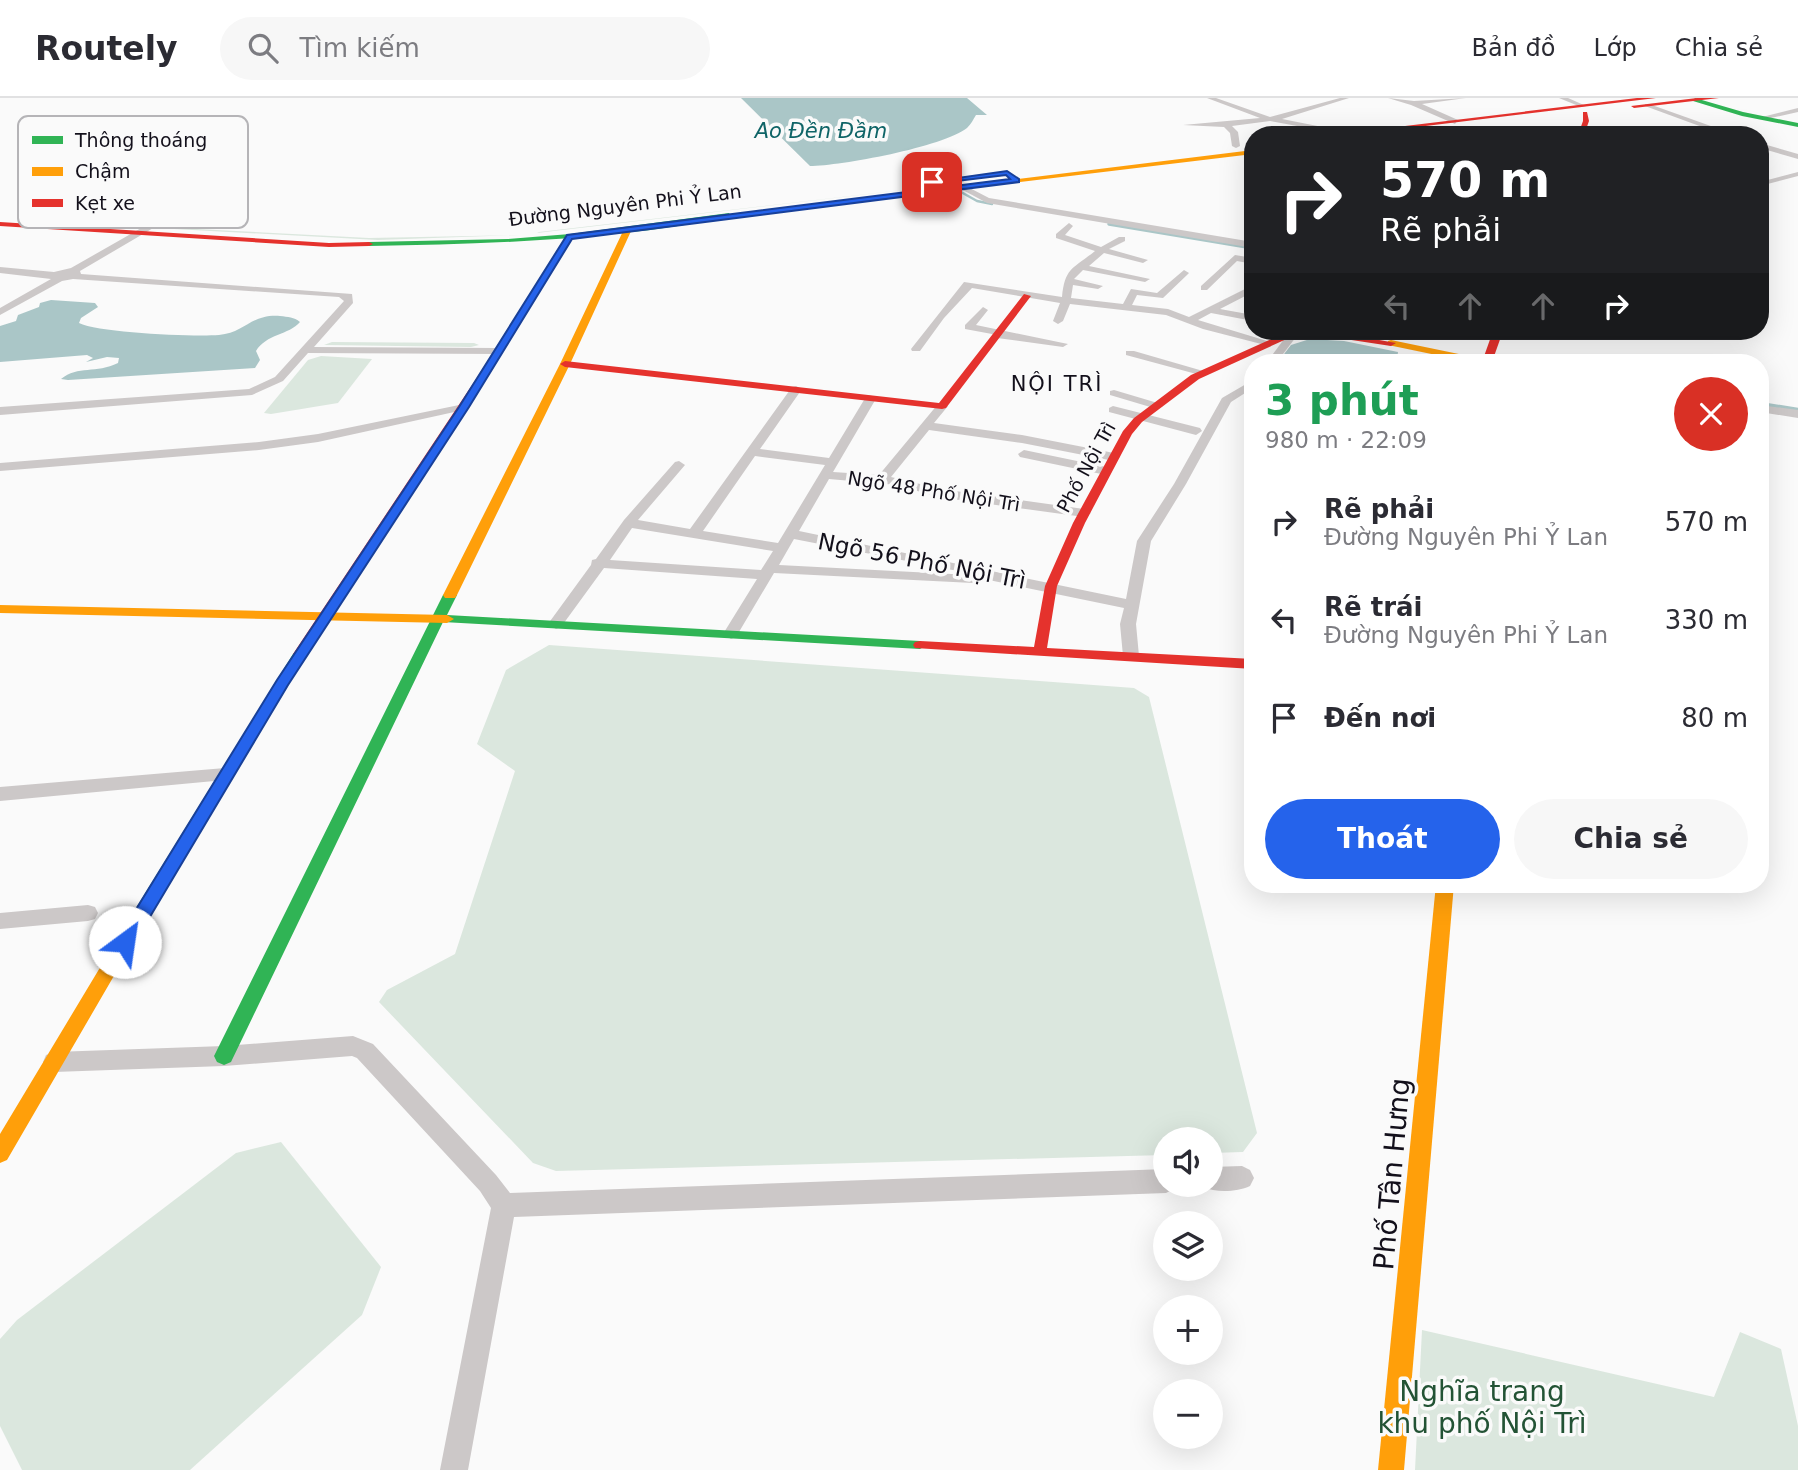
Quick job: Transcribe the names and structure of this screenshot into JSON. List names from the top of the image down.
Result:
{
  "streets": {
    "street": [
      "Đường Nguyên Phi Ỷ Lan",
      "Phố Nội Trì",
      "Ngõ 48 Phố Nội Trì",
      "Ngõ 56 Phố Nội Trì",
      "Phố Tân Hưng"
    ]
  },
  "crossings": [
    ["Phố Nội Trì", "Ngõ 48 Phố Nội Trì"],
    ["Phố Nội Trì", "Ngõ 56 Phố Nội Trì"]
  ],
  "districts": ["NỘI TRÌ"],
  "water": ["Ao Đền Đầm"],
  "parks": ["Nghĩa trang khu phố Nội Trì"],
  "legend": ["Thông thoáng", "Chậm", "Kẹt xe"],
  "page": {
    "header": "Routely",
    "search": "Tìm kiếm",
    "nav": ["Bản đồ", "Lớp", "Chia sẻ"],
    "turn": ["570 m", "Rẽ phải"],
    "heading": ["3 phút", "980 m · 22:09"],
    "list": [
      {
        "name": "Rẽ phải",
        "note": "Đường Nguyên Phi Ỷ Lan",
        "value": "570 m"
      },
      {
        "name": "Rẽ trái",
        "note": "Đường Nguyên Phi Ỷ Lan",
        "value": "330 m"
      },
      {
        "name": "Đến nơi",
        "value": "80 m"
      }
    ],
    "buttons": ["Thoát", "Chia sẻ"],
    "map_buttons": ["+", "−"]
  }
}
